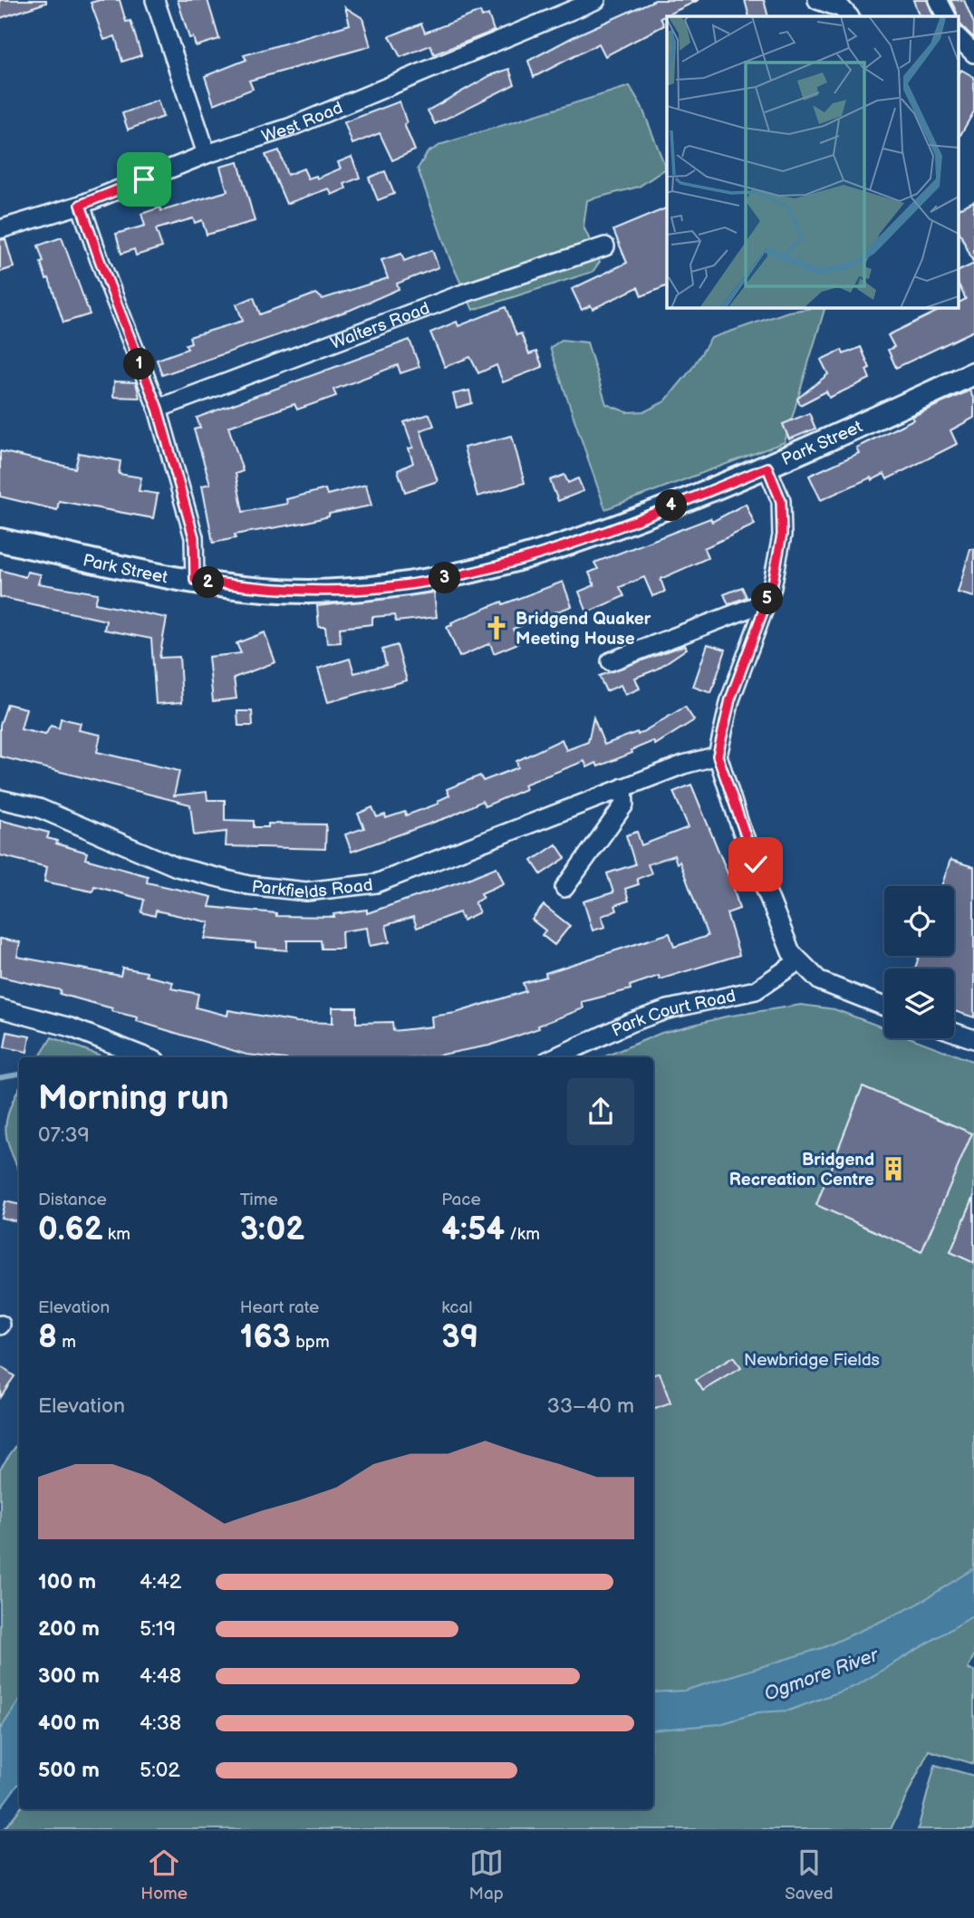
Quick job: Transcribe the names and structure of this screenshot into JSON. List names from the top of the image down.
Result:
{
  "streets": {
    "main road": ["Park Street"],
    "street": [
      "West Road",
      "Walters Road",
      "Parkfields Road",
      "Park Court Road"
    ]
  },
  "water": ["Ogmore River"],
  "parks": ["Newbridge Fields"],
  "places": {
    "church": ["Bridgend Quaker Meeting House"],
    "building": ["Bridgend Recreation Centre"]
  },
  "page": {
    "pins": [
      "1",
      "4",
      "3",
      "2",
      "5"
    ],
    "heading": ["Morning run", "07:39"],
    "stats": [
      ["Distance", "0.62 km"],
      ["Time", "3:02"],
      ["Pace", "4:54 /km"],
      ["Elevation", "8 m"],
      ["Heart rate", "163 bpm"],
      ["kcal", "39"]
    ],
    "chart": ["Elevation", "33–40 m"],
    "list": [
      {
        "name": "100 m",
        "note": "4:42"
      },
      {
        "name": "200 m",
        "note": "5:19"
      },
      {
        "name": "300 m",
        "note": "4:48"
      },
      {
        "name": "400 m",
        "note": "4:38"
      },
      {
        "name": "500 m",
        "note": "5:02"
      }
    ],
    "tabs": ["Home", "Map", "Saved"]
  }
}
